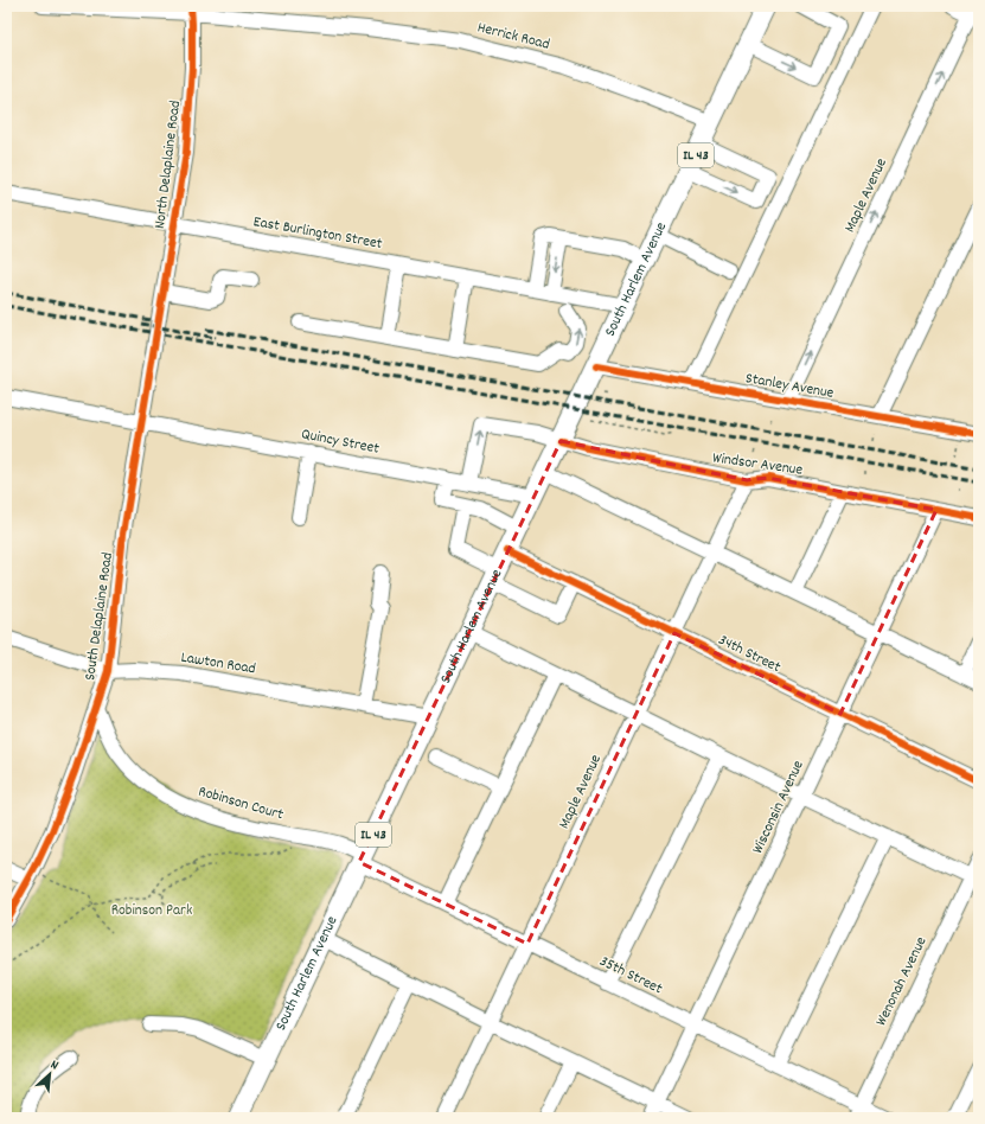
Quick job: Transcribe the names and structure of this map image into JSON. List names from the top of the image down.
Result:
{
  "streets": {
    "main road": ["IL 43", "South Harlem Avenue"],
    "street": [
      "Herrick Road",
      "North Delaplaine Road",
      "Maple Avenue",
      "East Burlington Street",
      "Stanley Avenue",
      "Quincy Street",
      "Windsor Avenue",
      "South Delaplaine Road",
      "34th Street",
      "Lawton Road",
      "Robinson Court",
      "Wisconsin Avenue",
      "35th Street",
      "Wenonah Avenue"
    ]
  },
  "crossings": [
    ["Herrick Road", "North Delaplaine Road"],
    ["Herrick Road", "South Harlem Avenue"],
    ["North Delaplaine Road", "East Burlington Street"],
    ["North Delaplaine Road", "South Delaplaine Road"],
    ["Maple Avenue", "Stanley Avenue"],
    ["Maple Avenue", "Windsor Avenue"],
    ["Maple Avenue", "34th Street"],
    ["Maple Avenue", "35th Street"],
    ["East Burlington Street", "South Harlem Avenue"],
    ["South Harlem Avenue", "Stanley Avenue"],
    ["South Harlem Avenue", "Quincy Street"],
    ["South Harlem Avenue", "Windsor Avenue"],
    ["South Harlem Avenue", "34th Street"],
    ["South Harlem Avenue", "Lawton Road"],
    ["South Harlem Avenue", "Robinson Court"],
    ["South Harlem Avenue", "35th Street"],
    ["Quincy Street", "Windsor Avenue"],
    ["Quincy Street", "South Delaplaine Road"],
    ["Windsor Avenue", "Wisconsin Avenue"],
    ["South Delaplaine Road", "Lawton Road"],
    ["South Delaplaine Road", "Robinson Court"],
    ["34th Street", "Wisconsin Avenue"],
    ["Robinson Court", "35th Street"],
    ["Wisconsin Avenue", "35th Street"],
    ["35th Street", "Wenonah Avenue"]
  ],
  "parks": ["Robinson Park"],
  "north": "top right"
}
